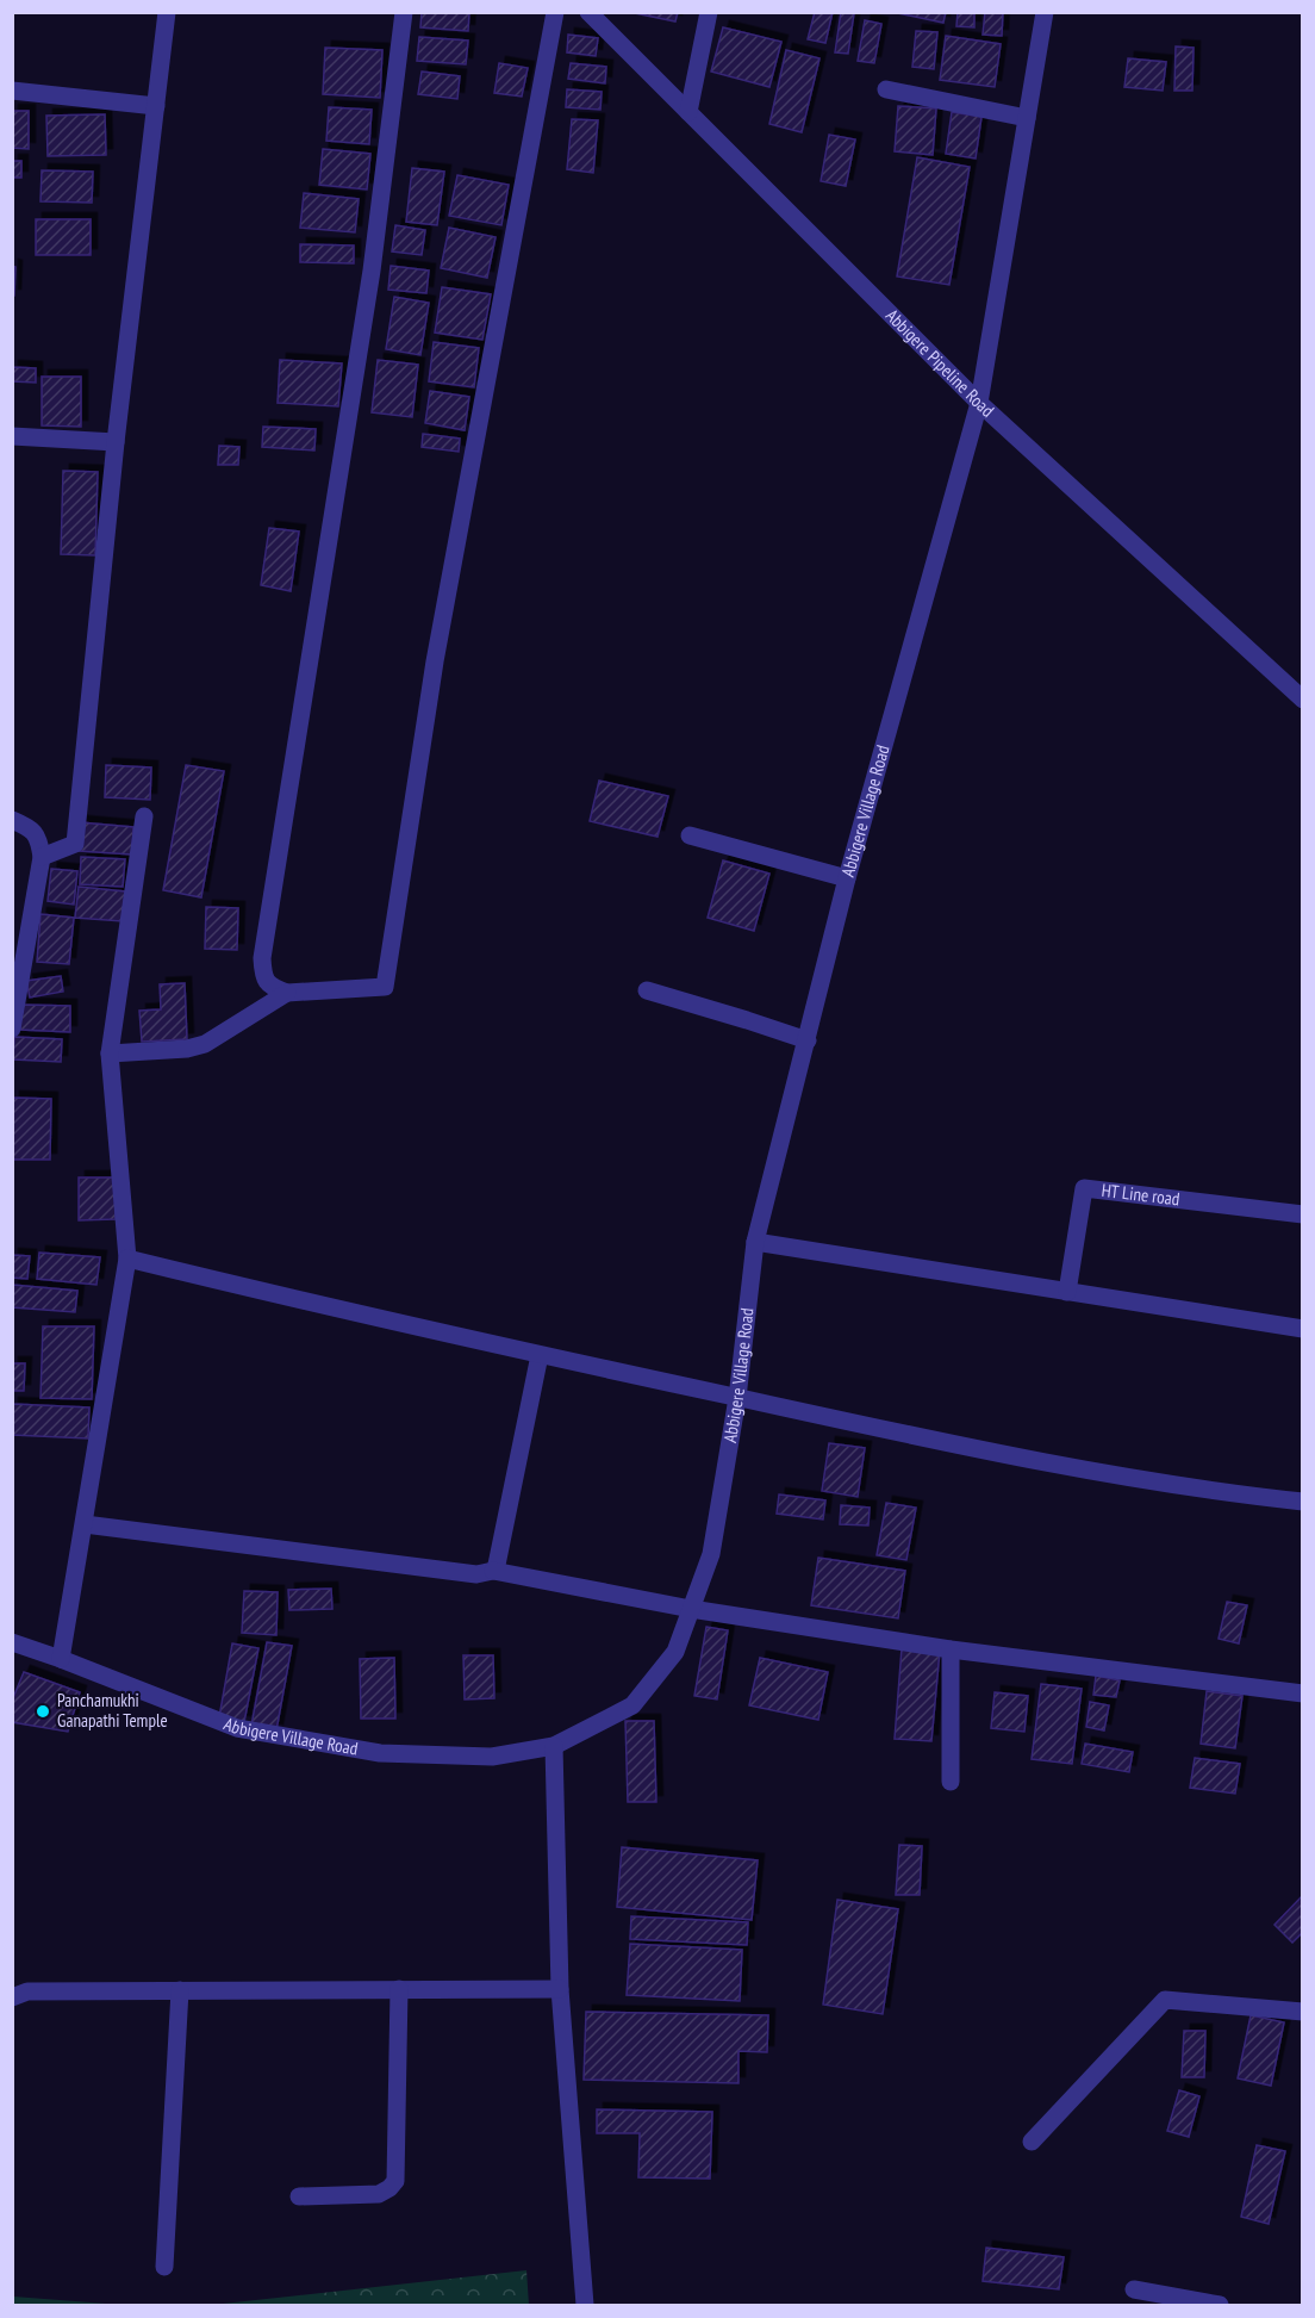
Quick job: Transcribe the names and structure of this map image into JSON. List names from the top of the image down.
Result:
{
  "streets": {
    "street": ["Abbigere Pipeline Road", "Abbigere Village Road", "HT Line road"]
  },
  "crossings": [
    ["Abbigere Pipeline Road", "Abbigere Village Road"]
  ],
  "places": ["Panchamukhi Ganapathi Temple"]
}
